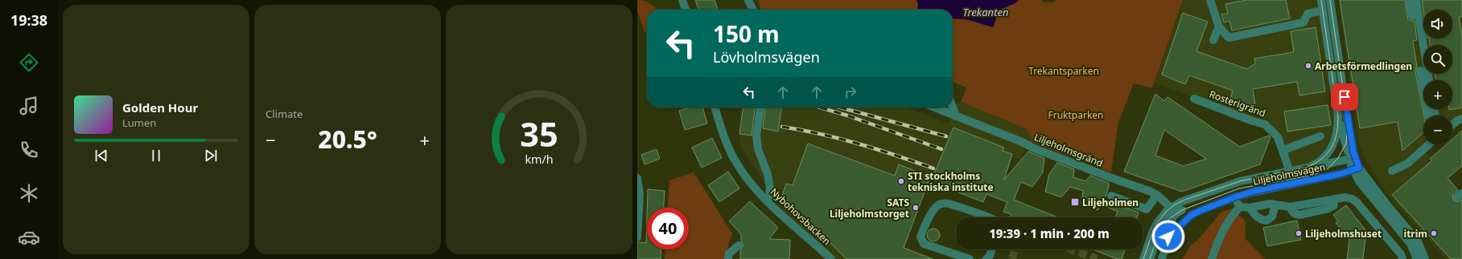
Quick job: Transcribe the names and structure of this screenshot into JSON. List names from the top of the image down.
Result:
{
  "streets": {
    "street": [
      "Rosterigränd",
      "Liljeholmsgränd",
      "Liljeholmsvägen",
      "Nybohovsbacken"
    ]
  },
  "crossings": [
    ["Rosterigränd", "Liljeholmsvägen"],
    ["Liljeholmsgränd", "Liljeholmsvägen"]
  ],
  "water": ["Trekanten"],
  "parks": ["Trekantsparken", "Fruktparken"],
  "places": {
    "other": [
      "Arbetsförmedlingen",
      "STI stockholms tekniska institute",
      "SATS Liljeholmstorget",
      "Liljeholmshuset",
      "itrim"
    ],
    "transit": ["Liljeholmen"]
  },
  "page": {
    "tabs": "19:38",
    "tile": "Climate",
    "map_buttons": ["+", "−"],
    "turn": ["150 m", "Lövholmsvägen"],
    "song": ["Golden Hour", "Lumen"],
    "heat": ["−", "20.5°", "+"],
    "limit": "40",
    "trip": "19:39 · 1 min · 200 m",
    "gauge": ["35", "km/h"]
  }
}
